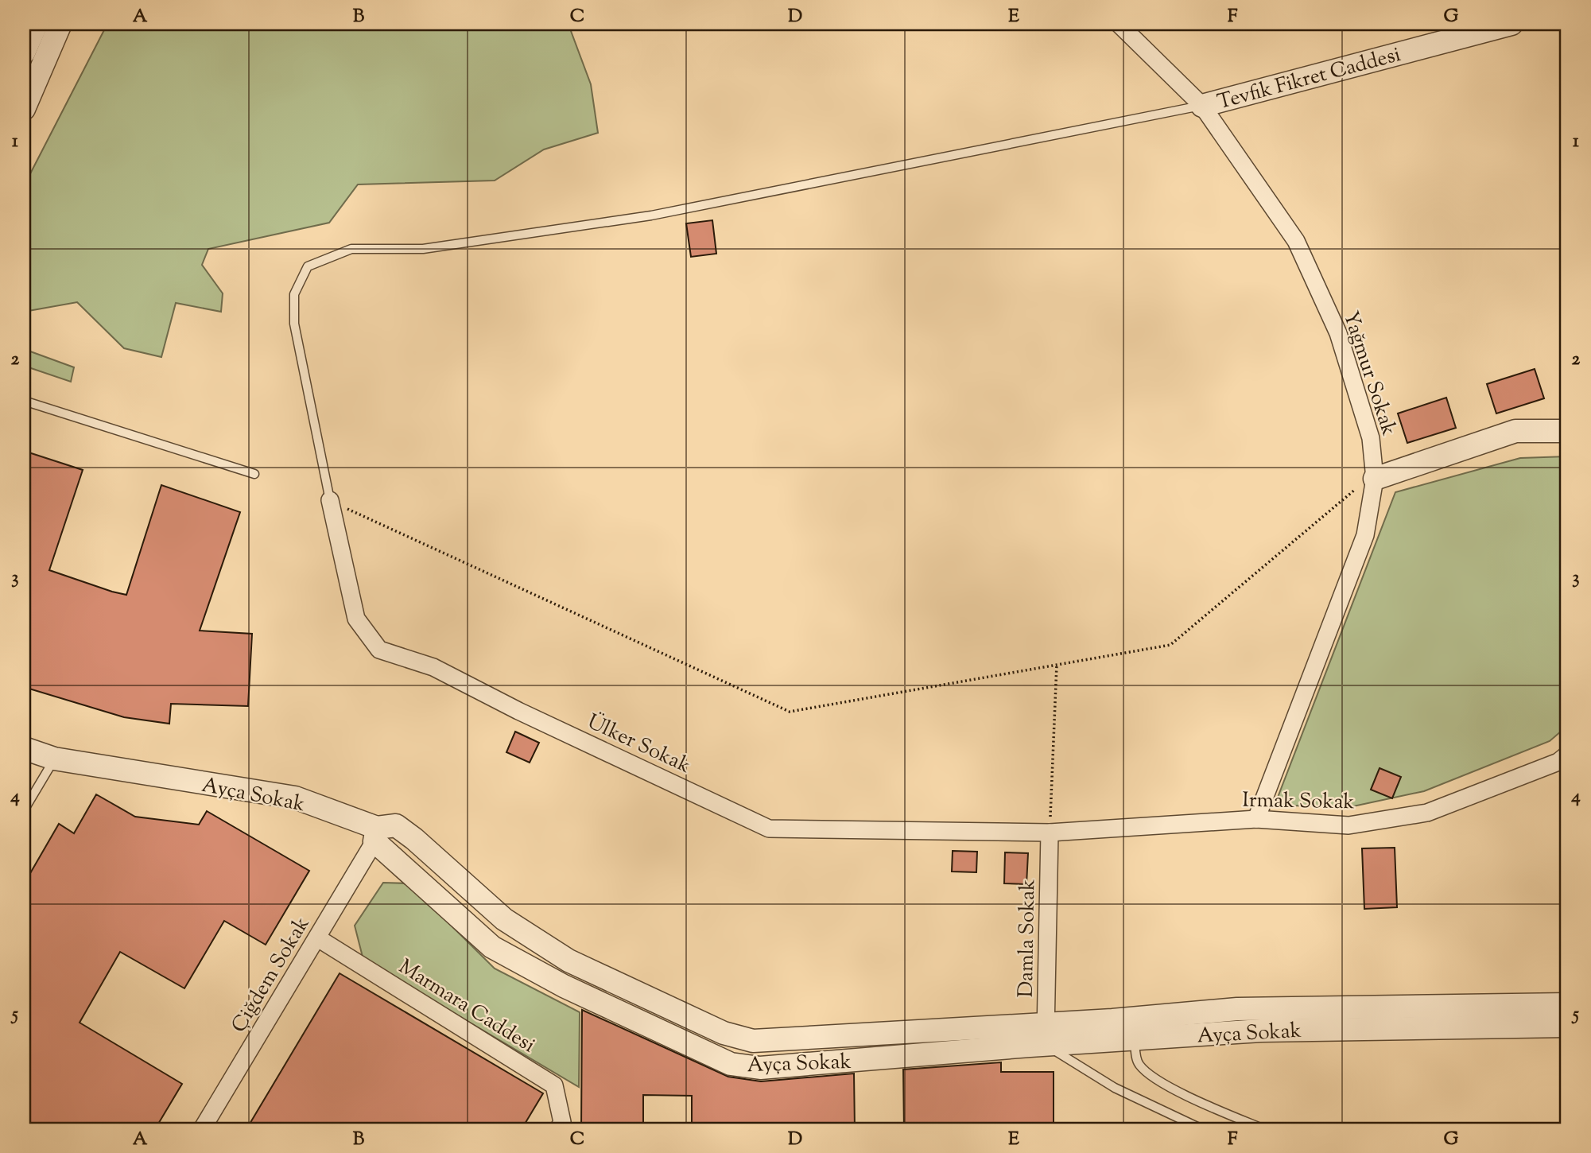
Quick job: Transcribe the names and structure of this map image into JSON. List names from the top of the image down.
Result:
{
  "streets": {
    "street": [
      "Tevfik Fikret Caddesi",
      "Yağmur Sokak",
      "Ülker Sokak",
      "Ayça Sokak",
      "Irmak Sokak",
      "Damla Sokak",
      "Çiğdem Sokak",
      "Marmara Caddesi"
    ]
  },
  "crossings": [
    ["Tevfik Fikret Caddesi", "Yağmur Sokak"],
    ["Yağmur Sokak", "Irmak Sokak"],
    ["Ülker Sokak", "Irmak Sokak"],
    ["Ülker Sokak", "Damla Sokak"],
    ["Ayça Sokak", "Damla Sokak"],
    ["Ayça Sokak", "Çiğdem Sokak"],
    ["Irmak Sokak", "Damla Sokak"],
    ["Çiğdem Sokak", "Marmara Caddesi"]
  ],
  "grid": {
    "columns": [
      "A",
      "B",
      "C",
      "D",
      "E",
      "F",
      "G"
    ],
    "rows": [
      "1",
      "2",
      "3",
      "4",
      "5"
    ]
  }
}
